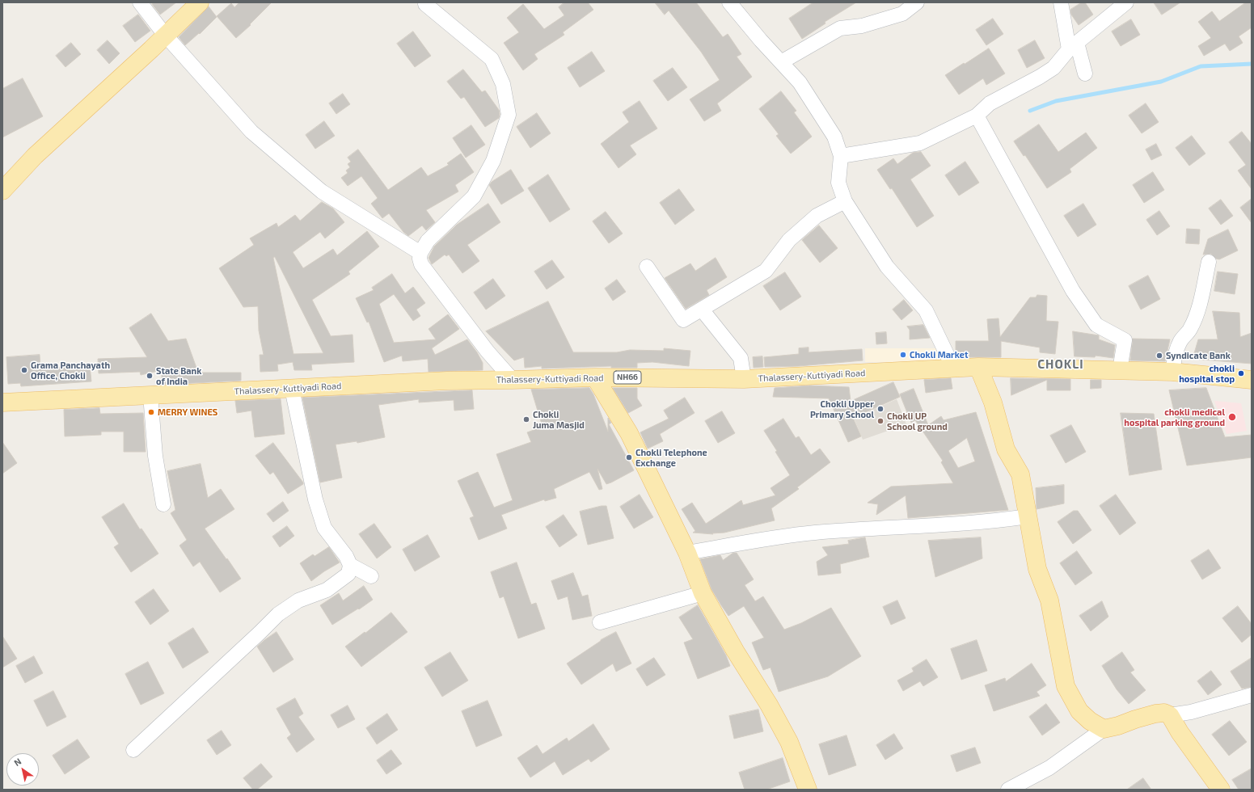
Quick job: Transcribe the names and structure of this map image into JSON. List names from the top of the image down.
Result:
{
  "streets": {
    "main road": ["Thalassery-Kuttiyadi Road", "NH66"]
  },
  "districts": ["CHOKLI"],
  "places": [
    "Chokli Market",
    "Syndicate Bank",
    "Grama Panchayath Office, Chokli",
    "chokli hospital stop",
    "State Bank of India",
    "Chokli Upper Primary School",
    "MERRY WINES",
    "chokli medical hospital parking ground",
    "Chokli Juma Masjid",
    "Chokli UP School ground",
    "Chokli Telephone Exchange"
  ],
  "north": "top left"
}
